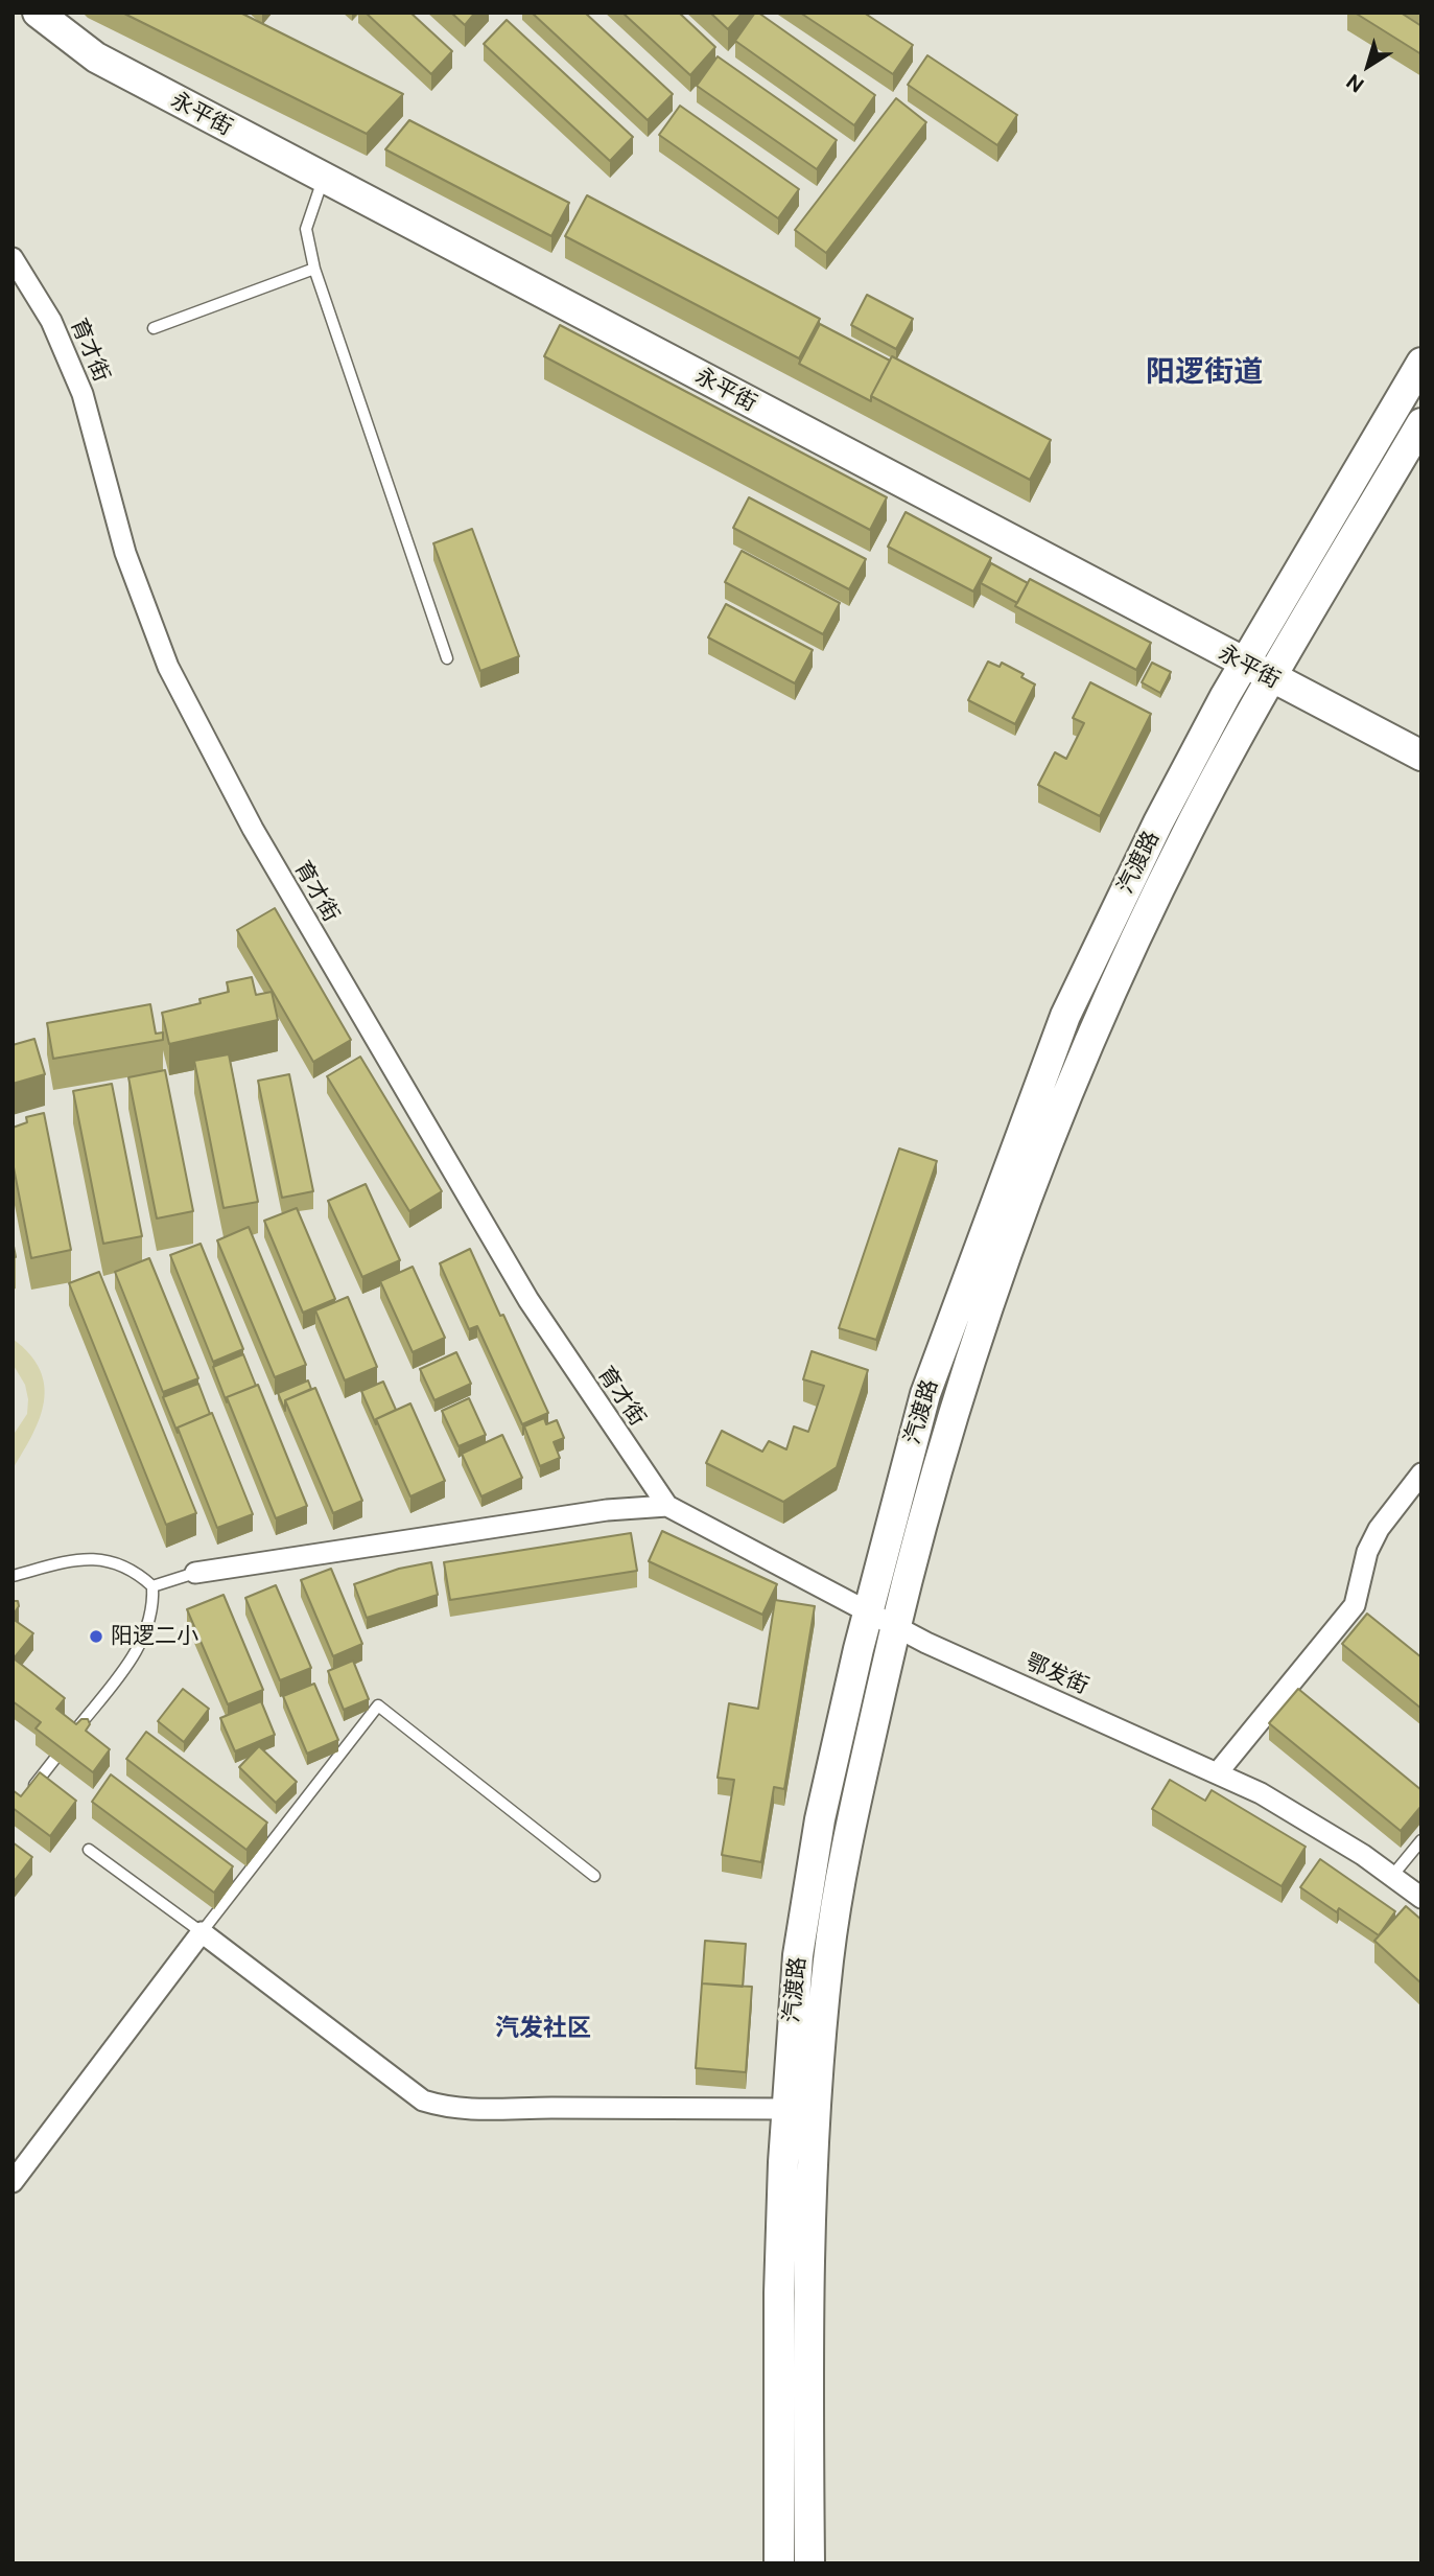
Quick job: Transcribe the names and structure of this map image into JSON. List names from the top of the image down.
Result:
{
  "streets": {
    "street": [
      "永平街",
      "育才街",
      "汽渡路",
      "鄂发街"
    ]
  },
  "crossings": [
    ["永平街", "汽渡路"],
    ["育才街", "鄂发街"],
    ["汽渡路", "鄂发街"]
  ],
  "districts": ["阳逻街道", "汽发社区"],
  "places": ["阳逻二小"],
  "north": "bottom left"
}
